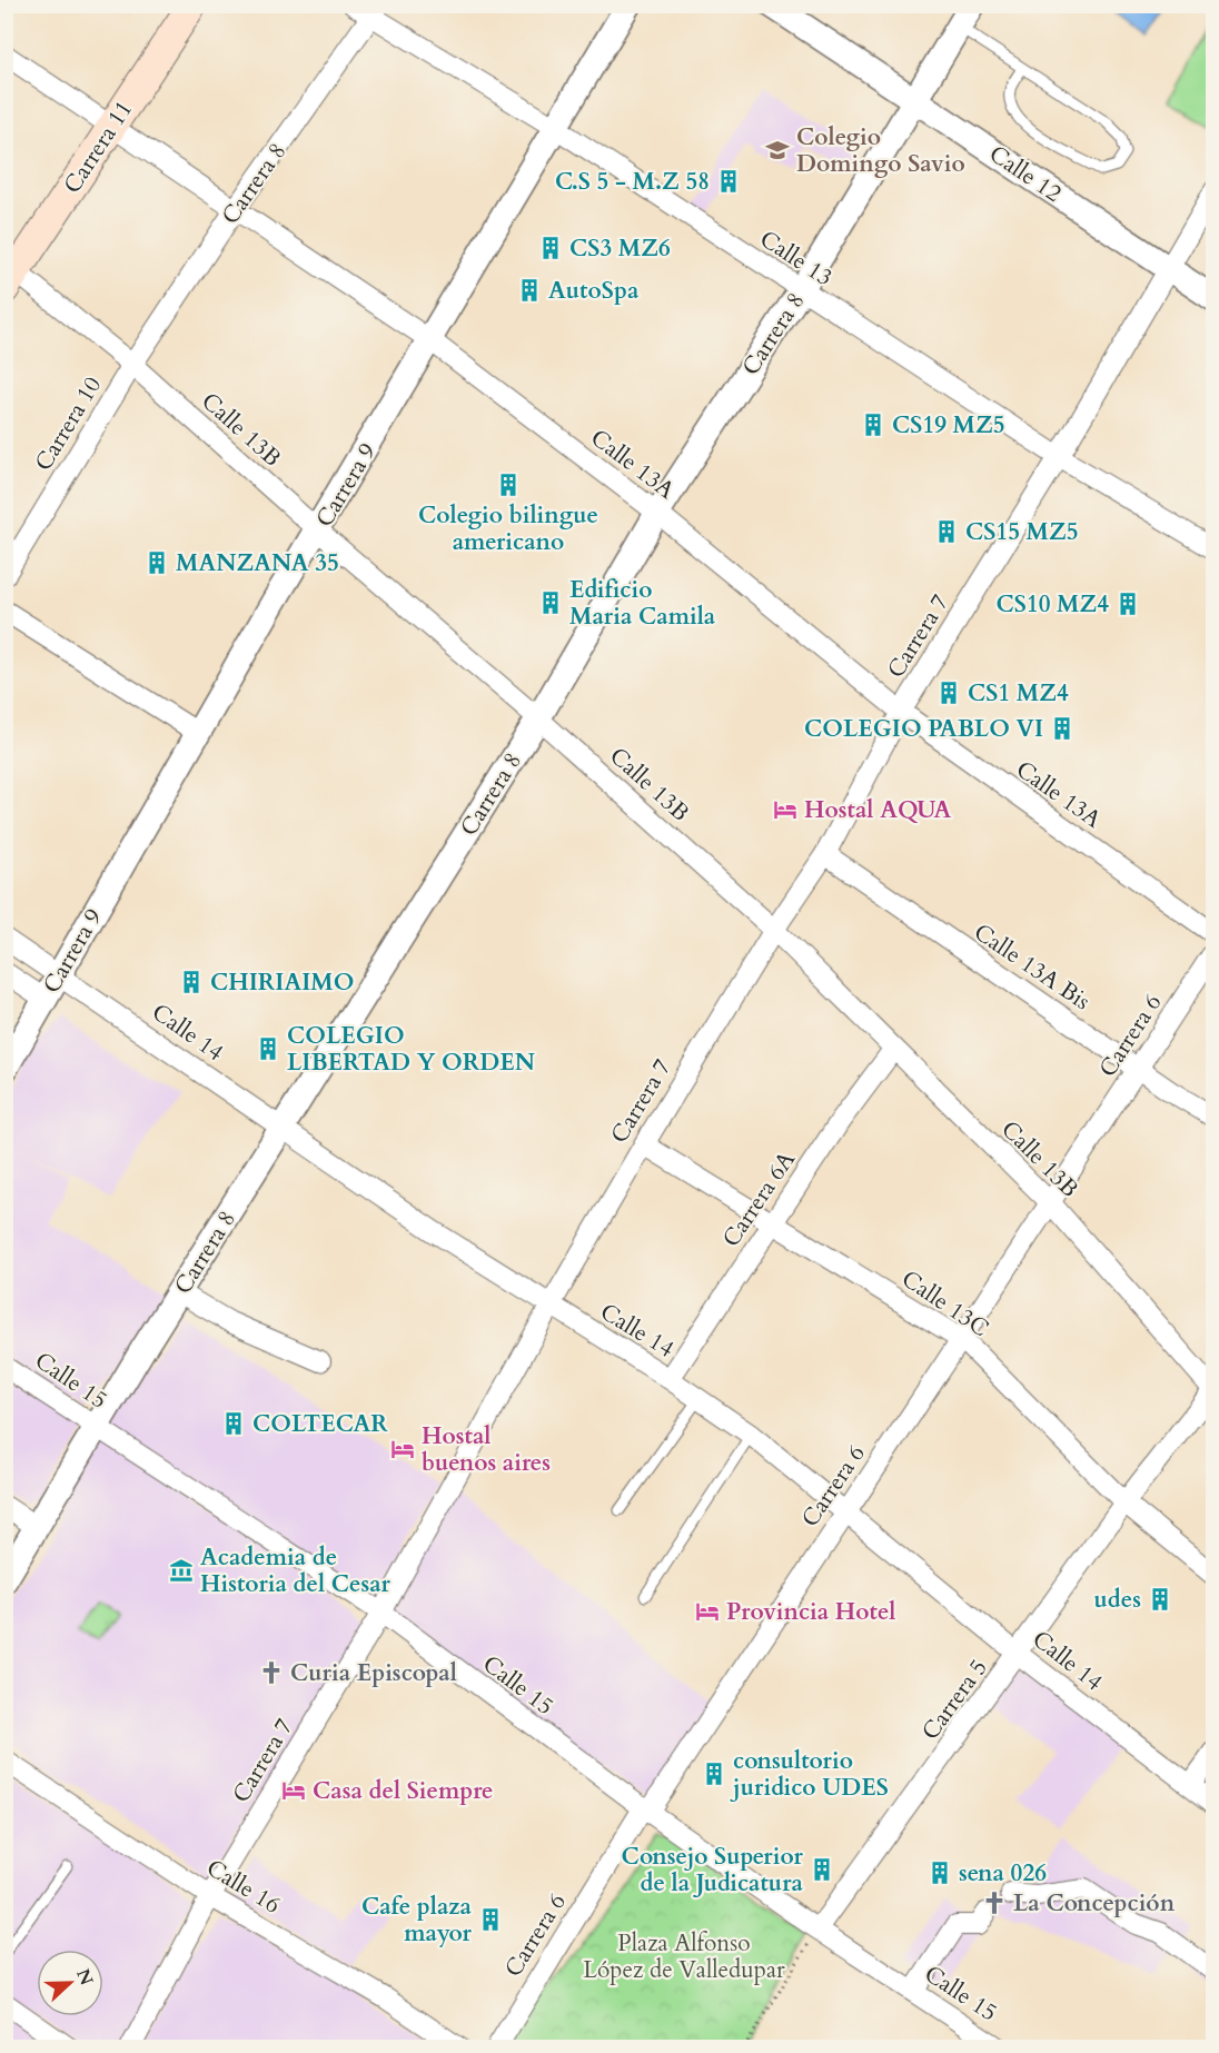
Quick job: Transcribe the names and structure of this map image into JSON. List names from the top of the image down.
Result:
{
  "streets": {
    "main road": ["Carrera 11"],
    "street": [
      "Calle 12",
      "Carrera 8",
      "Calle 13",
      "Carrera 10",
      "Calle 13B",
      "Calle 13A",
      "Carrera 9",
      "Carrera 7",
      "Calle 13A Bis",
      "Calle 14",
      "Carrera 6",
      "Carrera 6A",
      "Calle 13C",
      "Calle 15",
      "Carrera 5",
      "Calle 16"
    ]
  },
  "crossings": [
    ["Carrera 11", "Calle 13B"],
    ["Carrera 11", "Calle 13A"],
    ["Calle 12", "Carrera 8"],
    ["Calle 12", "Carrera 7"],
    ["Carrera 8", "Calle 13"],
    ["Carrera 8", "Carrera 10"],
    ["Carrera 8", "Calle 13B"],
    ["Carrera 8", "Calle 13A"],
    ["Carrera 8", "Calle 14"],
    ["Carrera 8", "Calle 15"],
    ["Calle 13", "Carrera 9"],
    ["Calle 13", "Carrera 7"],
    ["Carrera 10", "Calle 13B"],
    ["Calle 13B", "Carrera 9"],
    ["Calle 13B", "Carrera 7"],
    ["Calle 13B", "Carrera 6"],
    ["Calle 13B", "Carrera 6A"],
    ["Calle 13B", "Carrera 5"],
    ["Calle 13A", "Carrera 9"],
    ["Calle 13A", "Carrera 7"],
    ["Carrera 9", "Calle 14"],
    ["Carrera 7", "Calle 13A Bis"],
    ["Carrera 7", "Calle 14"],
    ["Carrera 7", "Calle 13C"],
    ["Carrera 7", "Calle 15"],
    ["Carrera 7", "Calle 16"],
    ["Calle 13A Bis", "Carrera 6"],
    ["Calle 14", "Carrera 6"],
    ["Calle 14", "Carrera 6A"],
    ["Calle 14", "Carrera 5"],
    ["Carrera 6", "Calle 13C"],
    ["Carrera 6", "Calle 15"],
    ["Carrera 6A", "Calle 13C"],
    ["Calle 13C", "Carrera 5"],
    ["Calle 15", "Carrera 5"]
  ],
  "parks": ["Plaza Alfonso López de Valledupar"],
  "places": {
    "school or university": ["Colegio Domingo Savio"],
    "building": [
      "C.S 5 - M.Z 58",
      "CS3 MZ6",
      "AutoSpa",
      "CS19 MZ5",
      "Colegio bilingue americano",
      "CS15 MZ5",
      "MANZANA 35",
      "Edificio Maria Camila",
      "CS10 MZ4",
      "CS1 MZ4",
      "COLEGIO PABLO VI",
      "CHIRIAIMO",
      "COLEGIO LIBERTAD Y ORDEN",
      "COLTECAR",
      "udes",
      "consultorio juridico UDES",
      "Consejo Superior de la Judicatura",
      "sena 026",
      "Cafe plaza mayor"
    ],
    "hotel": [
      "Hostal AQUA",
      "Hostal buenos aires",
      "Provincia Hotel",
      "Casa del Siempre"
    ],
    "museum": ["Academia de Historia del Cesar"],
    "church": ["Curia Episcopal", "La Concepción"]
  },
  "north": "right"
}
